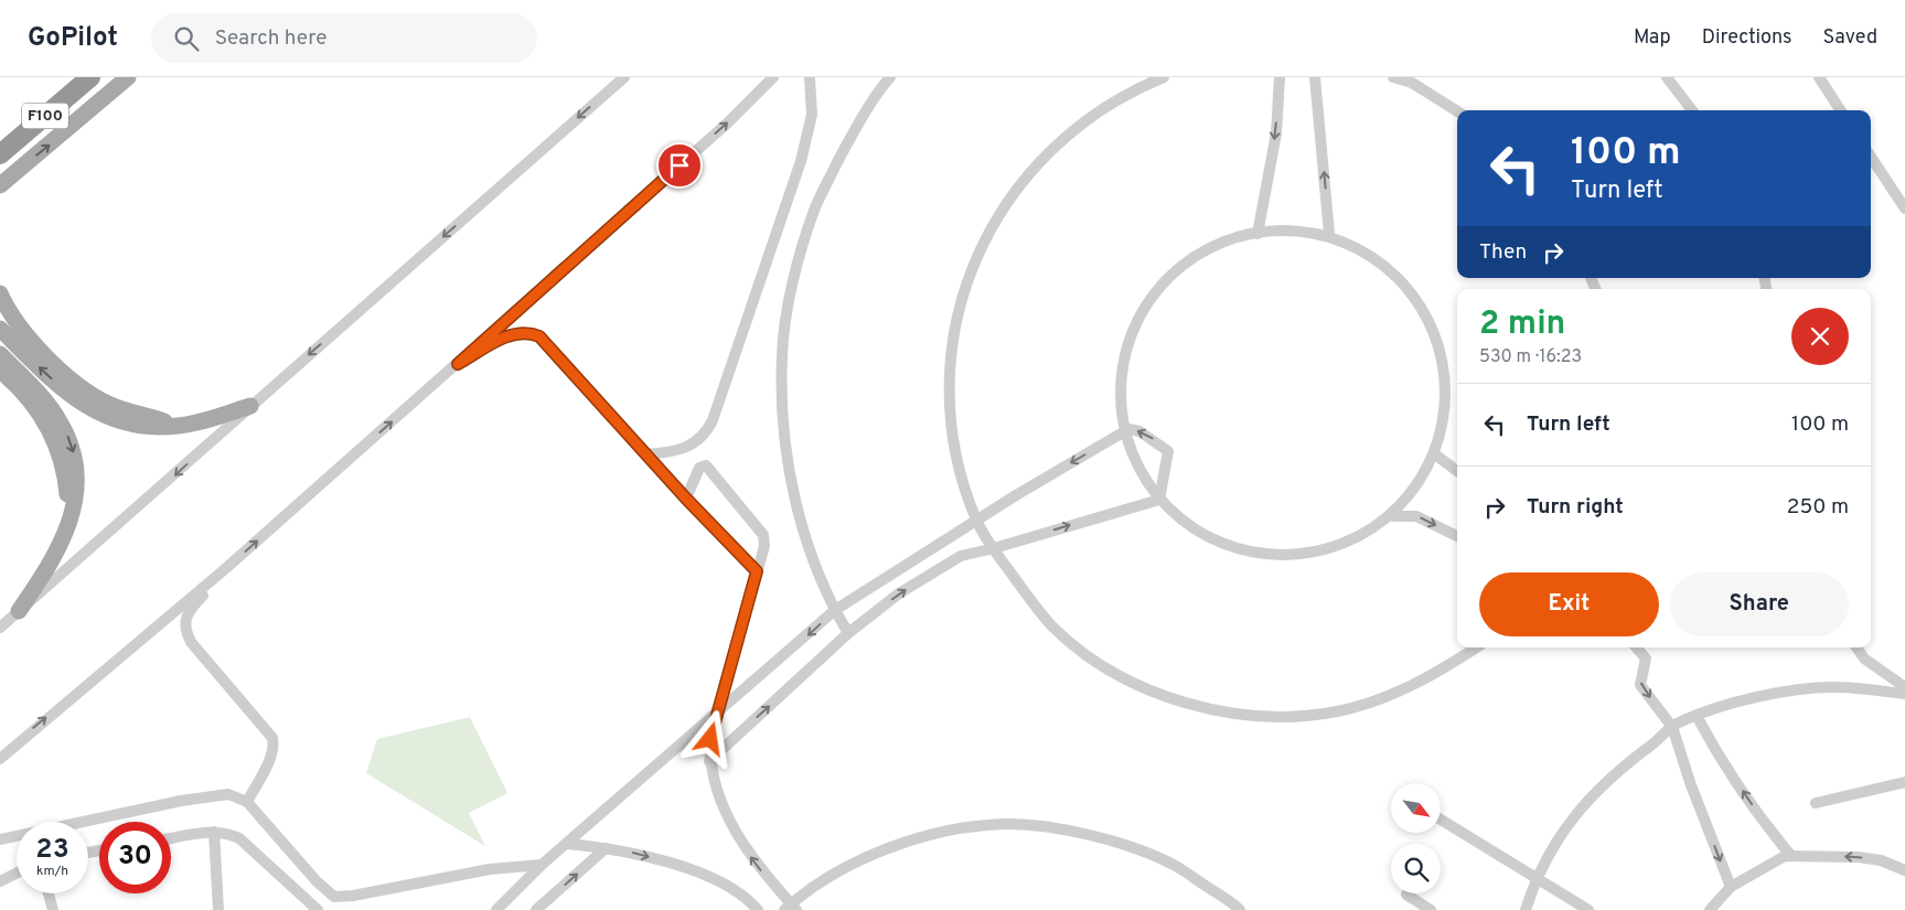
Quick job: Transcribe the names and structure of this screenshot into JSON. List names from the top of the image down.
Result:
{
  "streets": {
    "highway": ["F100"]
  },
  "north": "bottom right",
  "page": {
    "header": "GoPilot",
    "search": "Search here",
    "nav": ["Map", "Directions", "Saved"],
    "turn": ["100 m", "Turn left"],
    "then": "Then",
    "heading": ["2 min", "530 m · 16:23"],
    "list": [
      {
        "name": "Turn left",
        "value": "100 m"
      },
      {
        "name": "Turn right",
        "value": "250 m"
      }
    ],
    "buttons": ["Exit", "Share"],
    "speed": "23 km/h",
    "limit": "30"
  }
}
